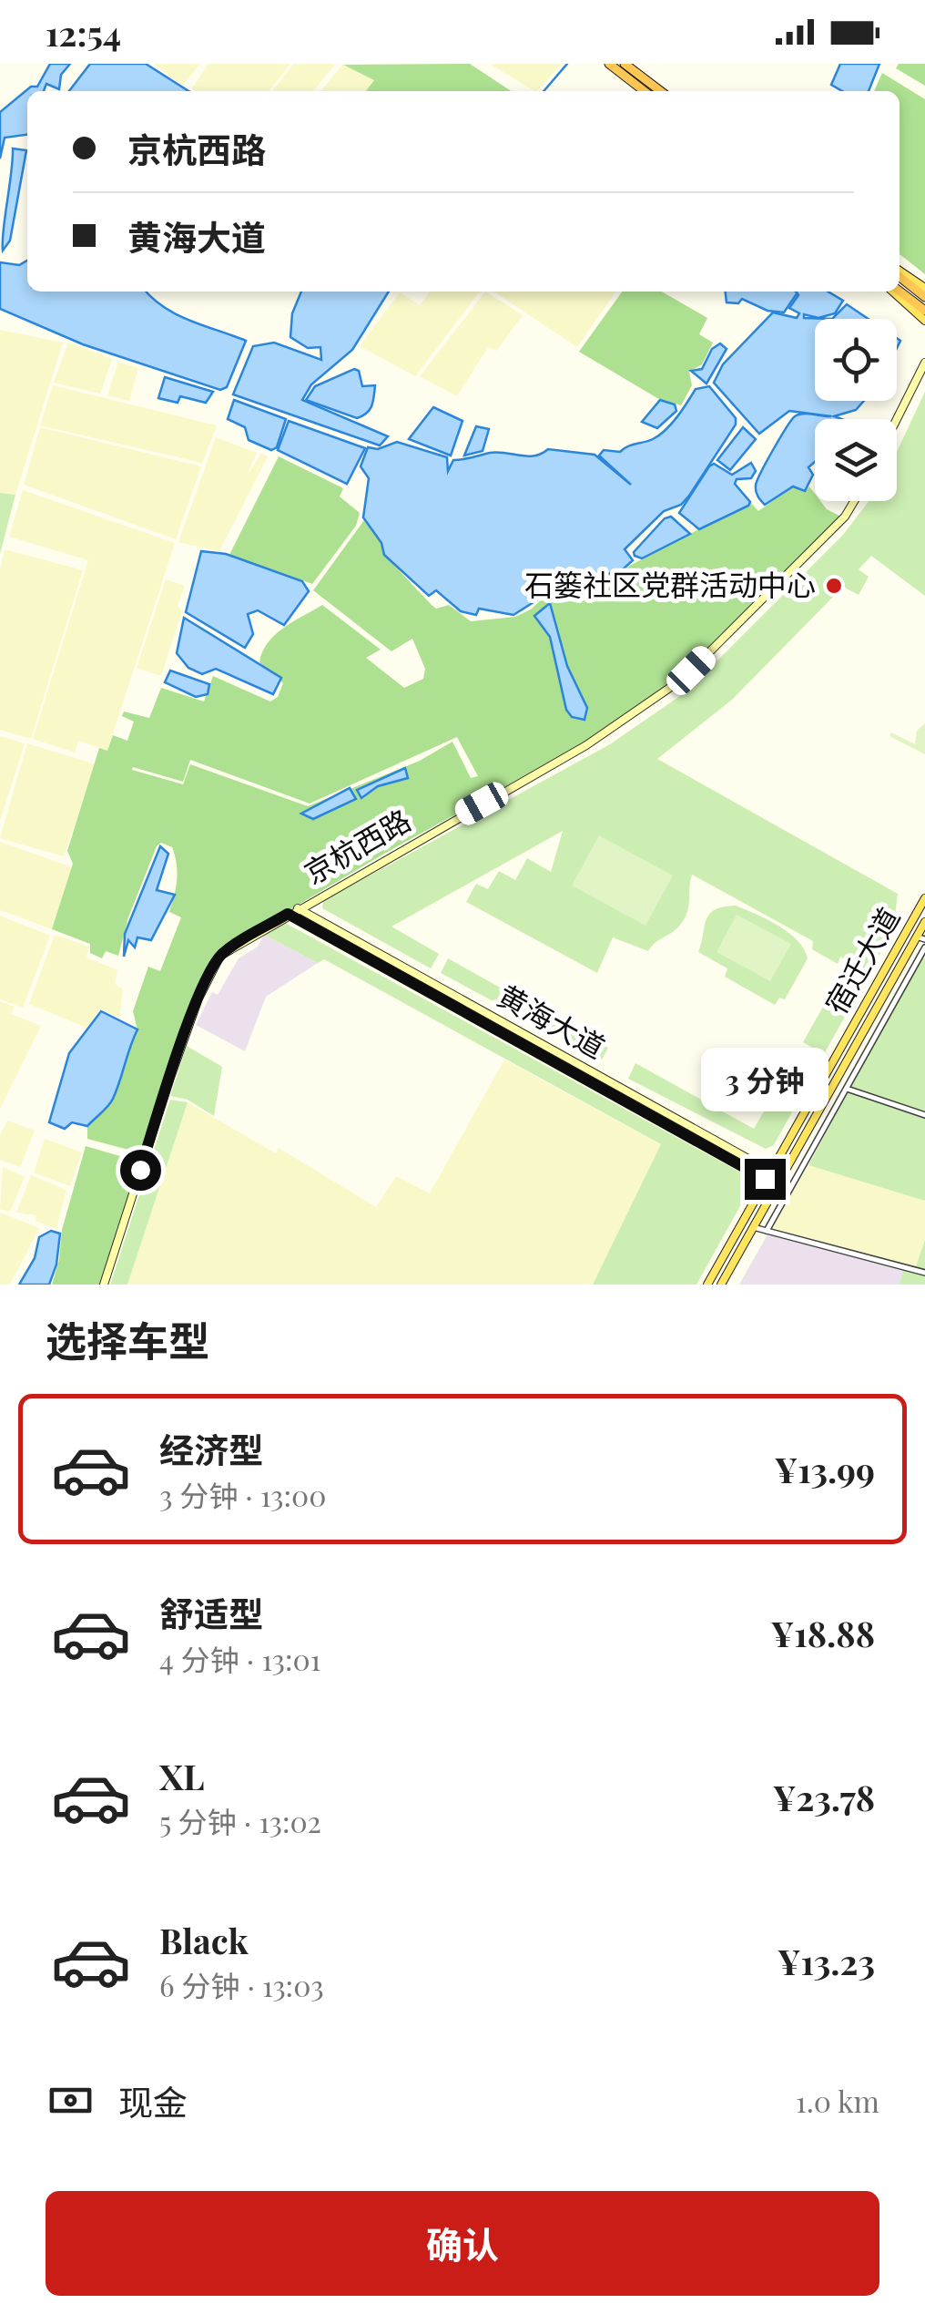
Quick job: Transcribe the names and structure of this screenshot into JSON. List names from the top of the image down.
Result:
{
  "streets": {
    "main road": ["京杭西路", "宿迁大道", "黄海大道"]
  },
  "crossings": [
    ["京杭西路", "黄海大道"],
    ["宿迁大道", "黄海大道"]
  ],
  "places": ["石篓社区党群活动中心"],
  "page": {
    "status": "12:54",
    "banner": ["京杭西路", "黄海大道"],
    "bubble": "3 分钟",
    "heading": "选择车型",
    "list": [
      {
        "name": "经济型",
        "note": "3 分钟 · 13:00",
        "value": "¥13.99"
      },
      {
        "name": "舒适型",
        "note": "4 分钟 · 13:01",
        "value": "¥18.88"
      },
      {
        "name": "XL",
        "note": "5 分钟 · 13:02",
        "value": "¥23.78"
      },
      {
        "name": "Black",
        "note": "6 分钟 · 13:03",
        "value": "¥13.23"
      }
    ],
    "pay": ["现金", "1.0 km"],
    "buttons": "确认"
  }
}
